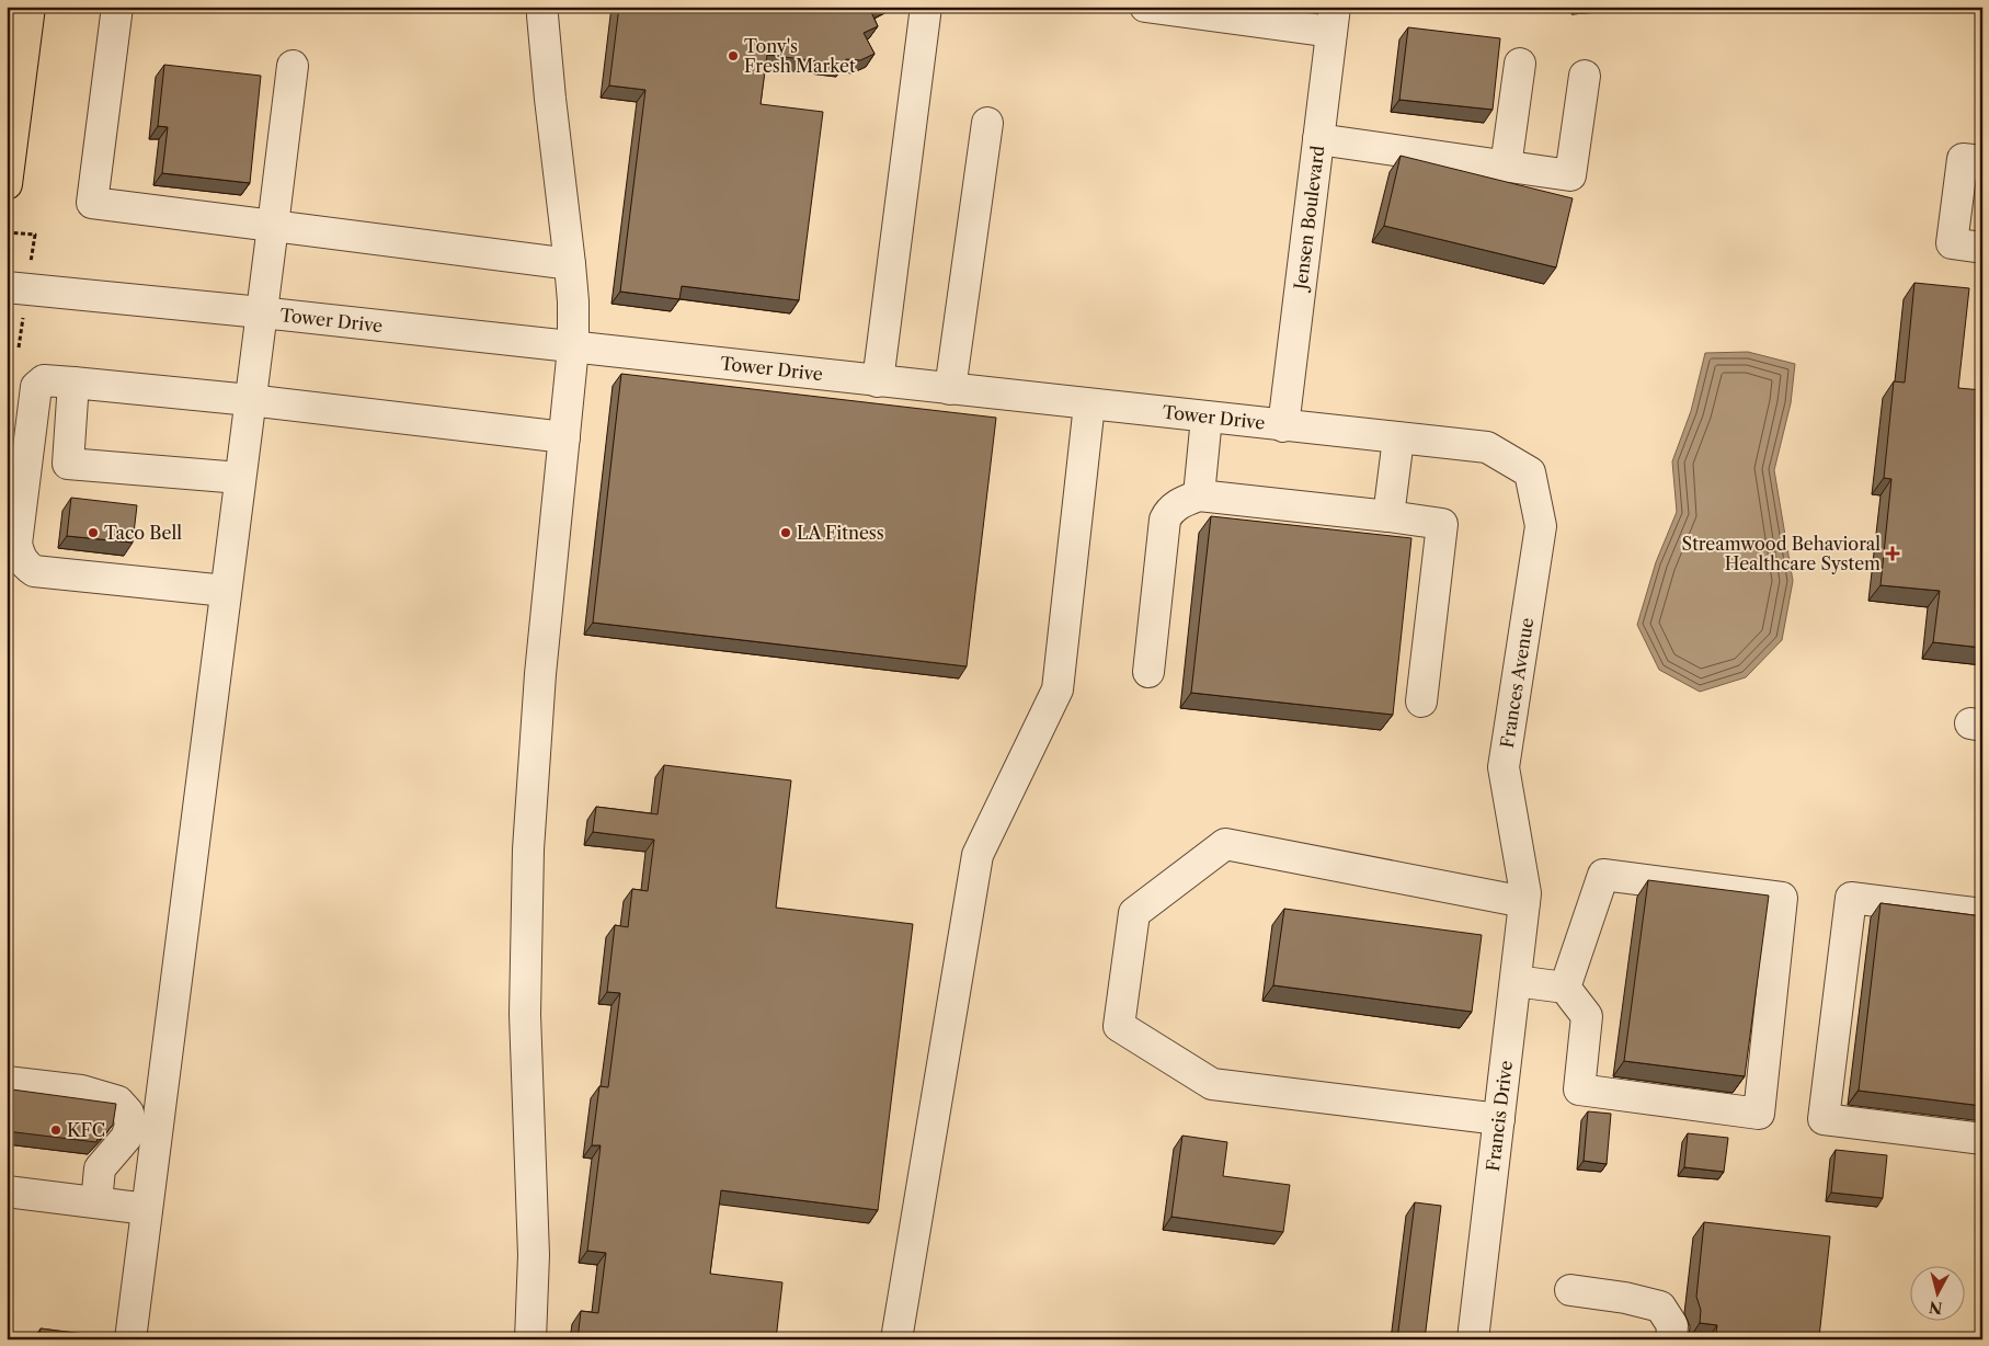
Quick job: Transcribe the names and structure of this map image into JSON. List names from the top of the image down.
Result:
{
  "streets": {
    "street": [
      "Jensen Boulevard",
      "Tower Drive",
      "Frances Avenue",
      "Francis Drive"
    ]
  },
  "crossings": [
    ["Jensen Boulevard", "Tower Drive"],
    ["Tower Drive", "Frances Avenue"],
    ["Frances Avenue", "Francis Drive"]
  ],
  "places": {
    "other": [
      "Tony's Fresh Market",
      "Taco Bell",
      "LA Fitness",
      "KFC"
    ],
    "health": ["Streamwood Behavioral Healthcare System"]
  },
  "north": "bottom"
}
